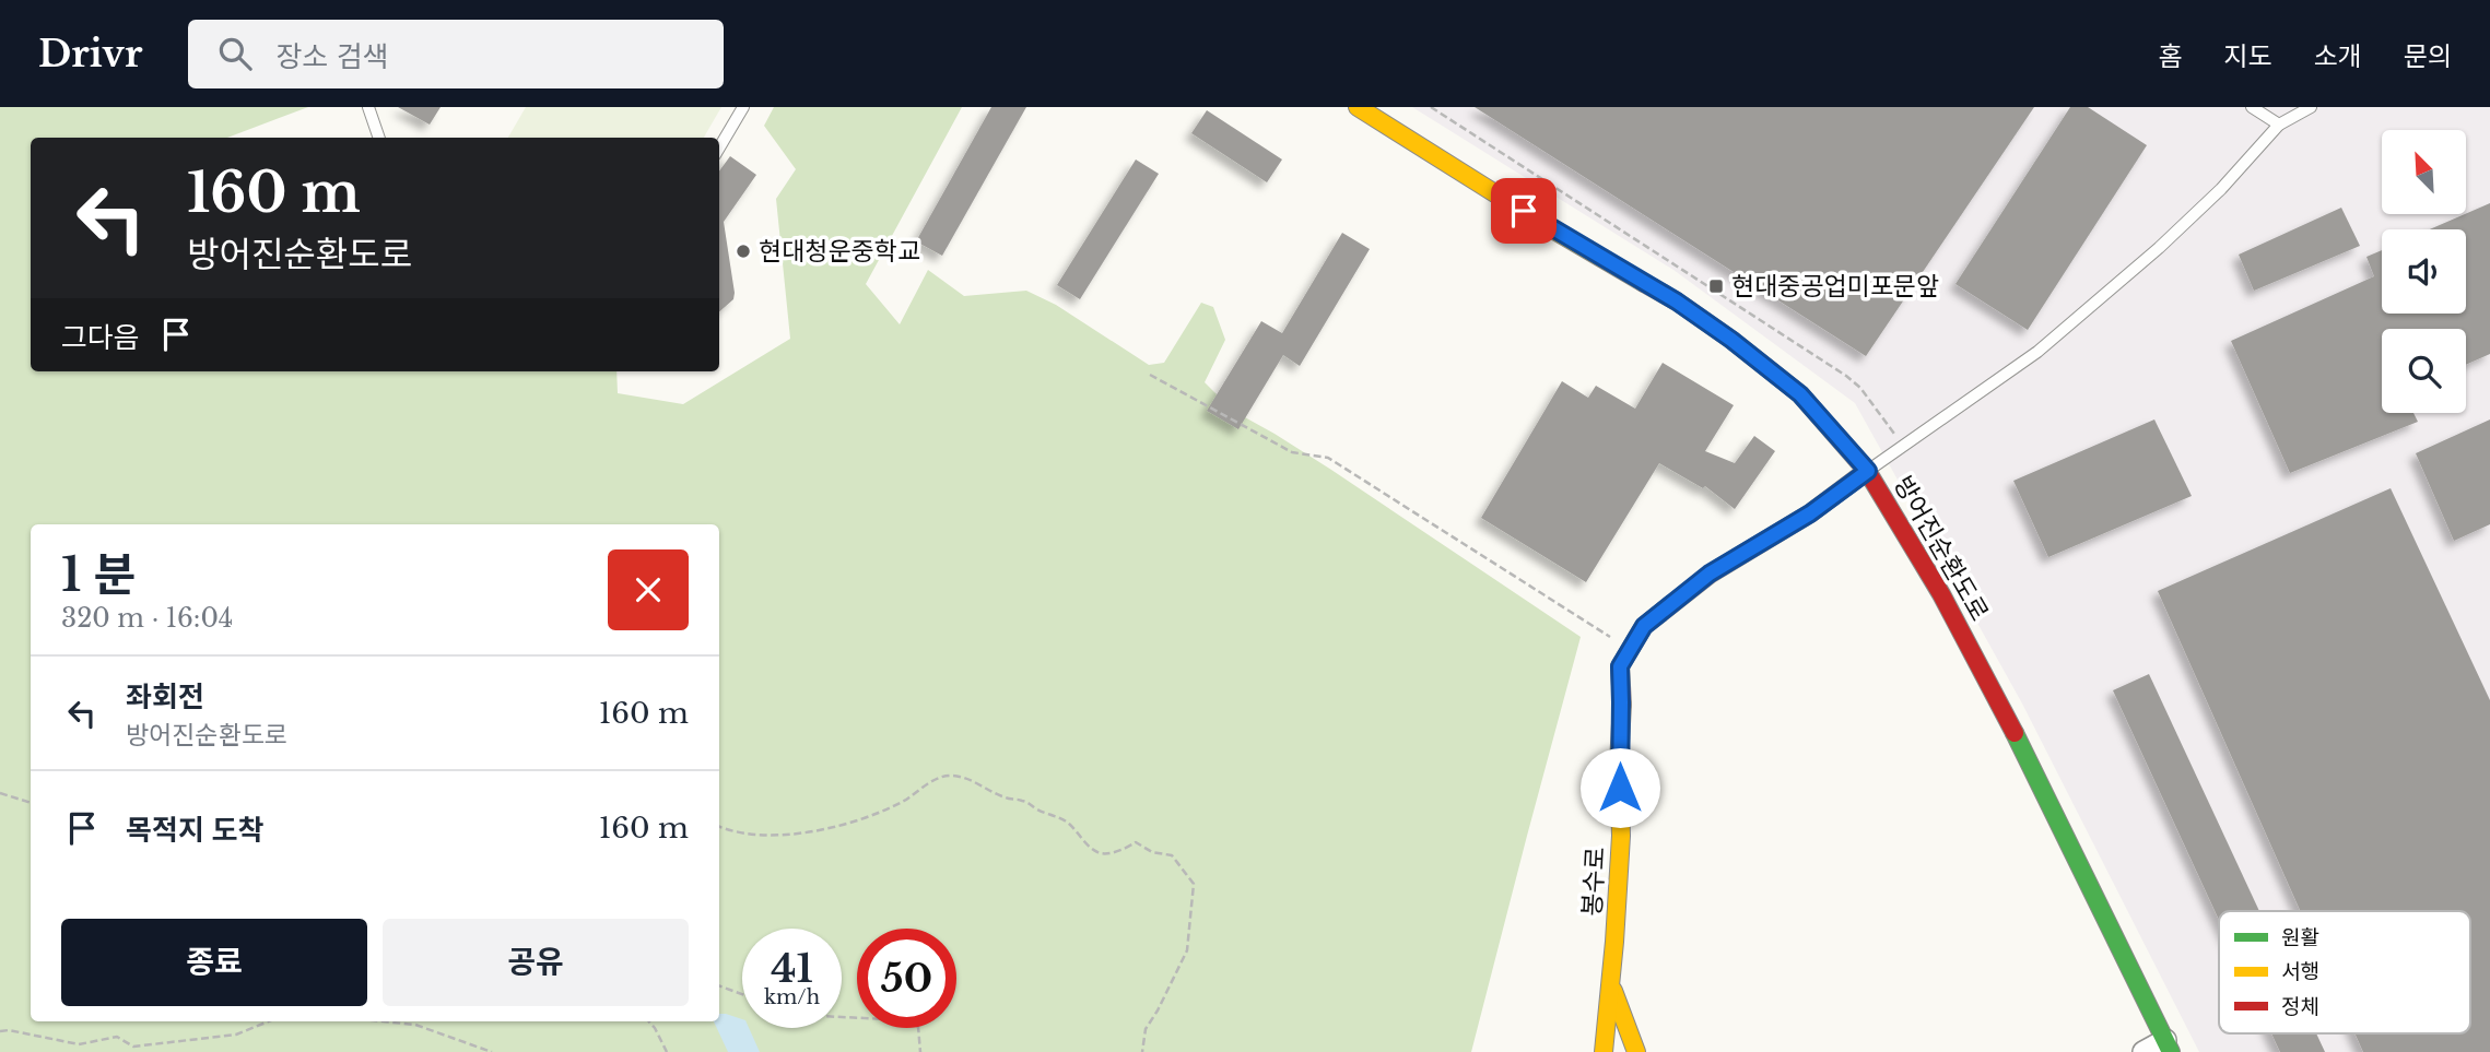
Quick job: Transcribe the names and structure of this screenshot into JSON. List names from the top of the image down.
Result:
{
  "streets": {
    "main road": ["방어진순환도로", "봉수로"]
  },
  "crossings": [
    ["방어진순환도로", "봉수로"]
  ],
  "places": {
    "other": ["현대청운중학교"],
    "transit": ["현대중공업미포문앞"]
  },
  "legend": ["원활", "서행", "정체"],
  "north": "top left",
  "page": {
    "header": "Drivr",
    "search": "장소 검색",
    "nav": [
      "홈",
      "지도",
      "소개",
      "문의"
    ],
    "turn": ["160 m", "방어진순환도로"],
    "then": "그다음",
    "heading": ["1 분", "320 m · 16:04"],
    "list": [
      {
        "name": "좌회전",
        "note": "방어진순환도로",
        "value": "160 m"
      },
      {
        "name": "목적지 도착",
        "value": "160 m"
      }
    ],
    "buttons": ["종료", "공유"],
    "speed": "41 km/h",
    "limit": "50"
  }
}
